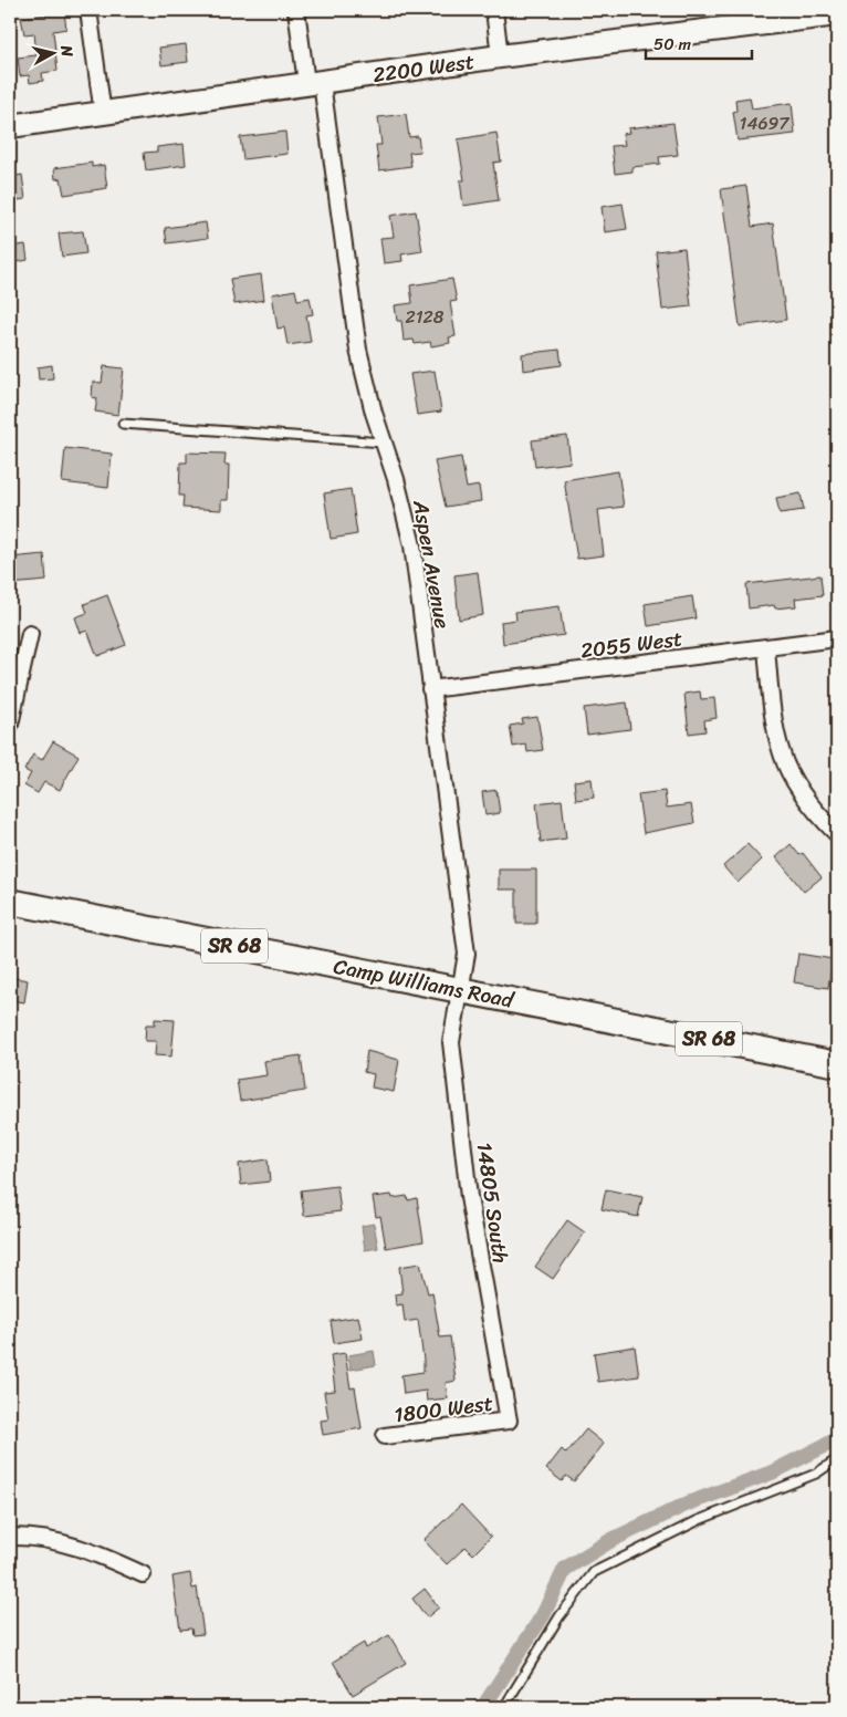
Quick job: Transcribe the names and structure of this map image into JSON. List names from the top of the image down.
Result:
{
  "streets": {
    "main road": ["SR 68", "Camp Williams Road"],
    "street": [
      "2200 West",
      "Aspen Avenue",
      "2055 West",
      "14805 South",
      "1800 West"
    ]
  },
  "crossings": [
    ["2200 West", "Aspen Avenue"],
    ["Aspen Avenue", "2055 West"],
    ["Aspen Avenue", "Camp Williams Road"],
    ["Aspen Avenue", "14805 South"],
    ["Camp Williams Road", "14805 South"],
    ["14805 South", "1800 West"]
  ],
  "house_numbers": ["14697", "2128"],
  "scale_bar": "50 m",
  "north": "right"
}
